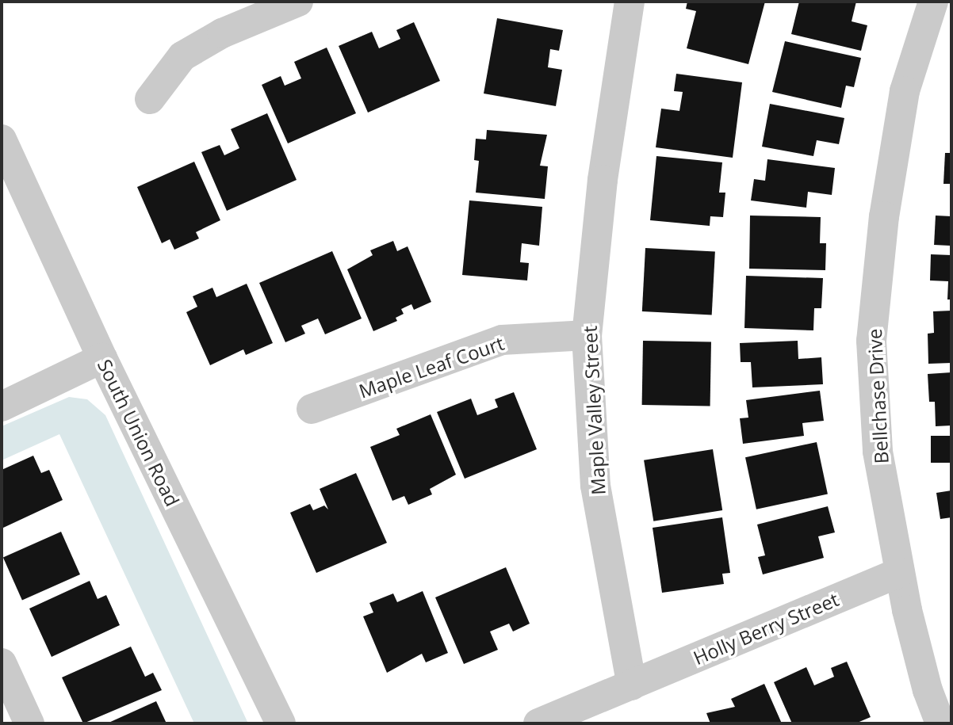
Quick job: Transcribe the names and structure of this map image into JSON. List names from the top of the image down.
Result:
{
  "streets": {
    "street": [
      "Maple Leaf Court",
      "Bellchase Drive",
      "Maple Valley Street",
      "South Union Road",
      "Holly Berry Street"
    ]
  },
  "crossings": [
    ["Maple Leaf Court", "Maple Valley Street"],
    ["Bellchase Drive", "Holly Berry Street"],
    ["Maple Valley Street", "Holly Berry Street"]
  ]
}
